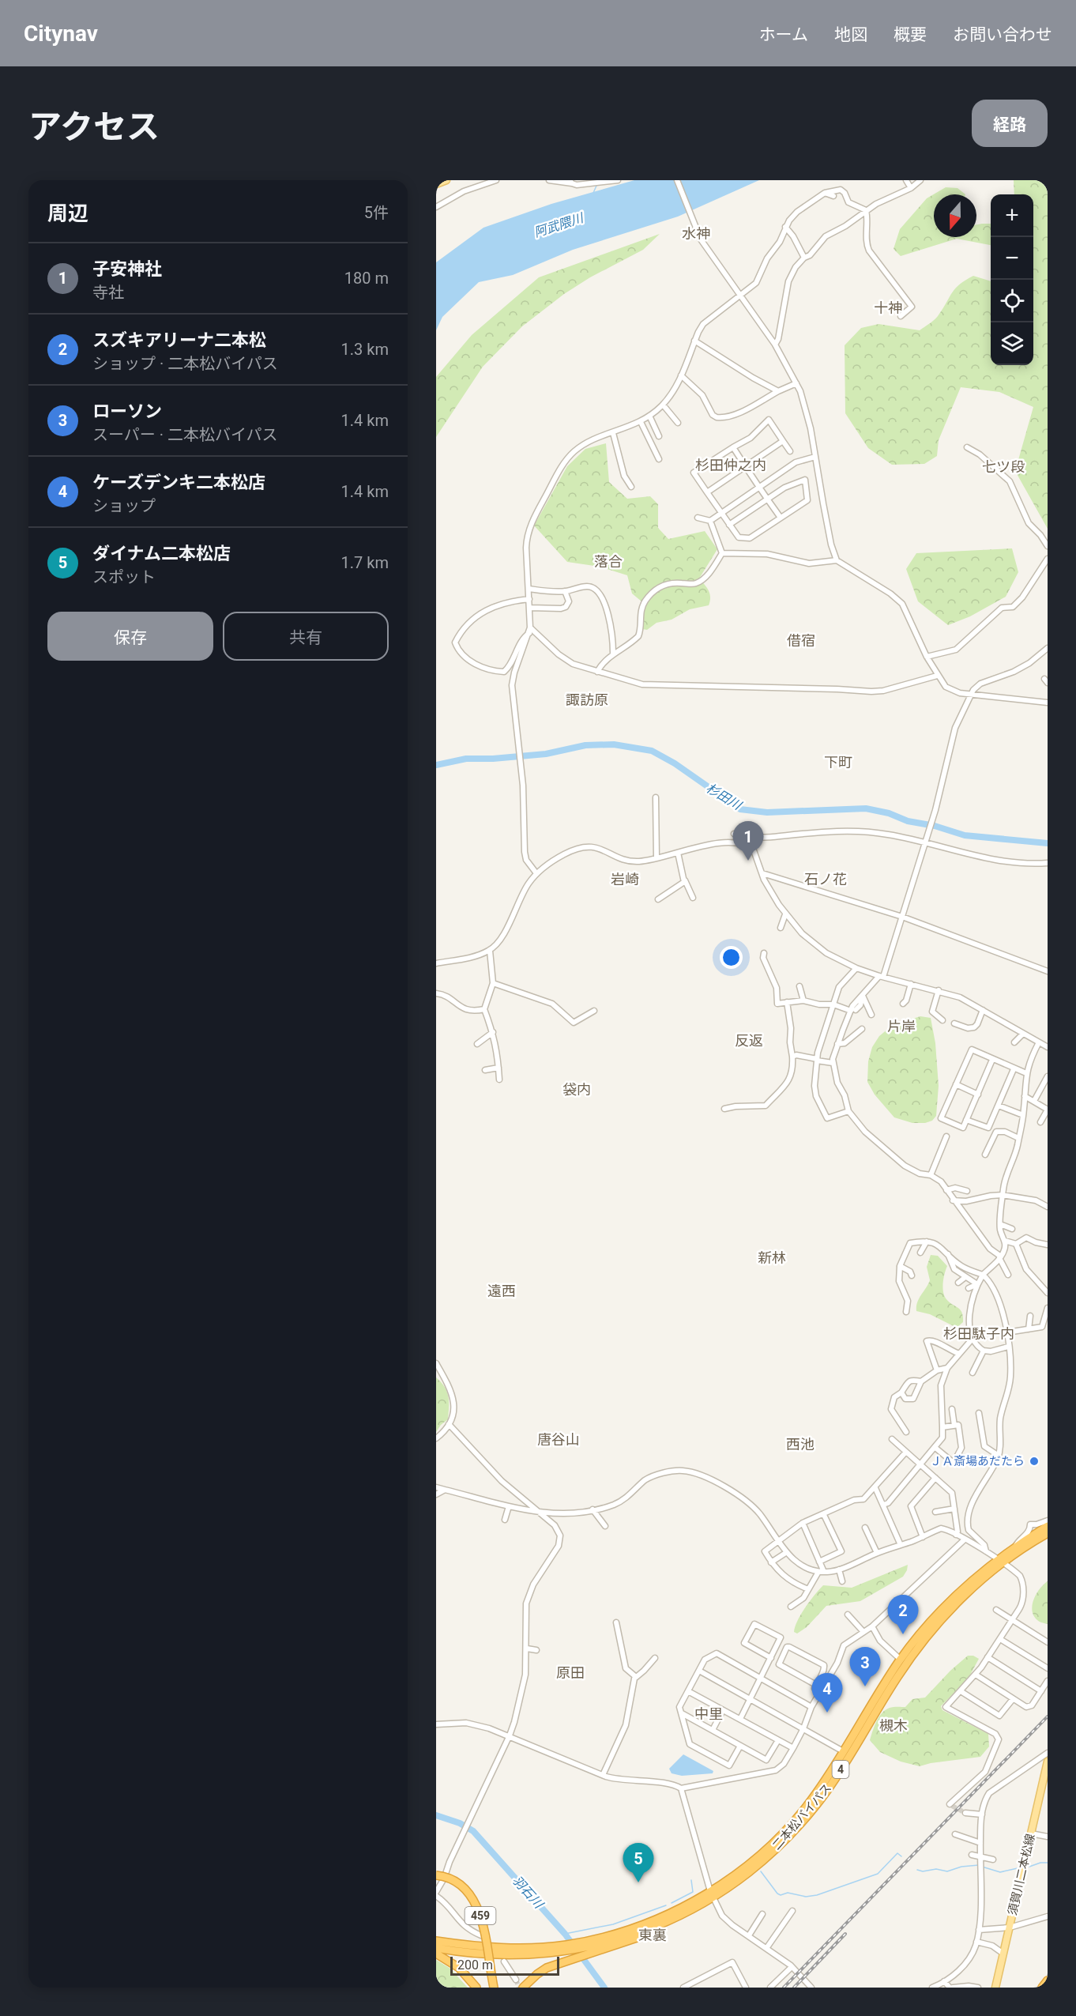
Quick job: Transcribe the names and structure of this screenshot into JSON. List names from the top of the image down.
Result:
{
  "streets": {
    "highway": ["4", "二本松バイパス"],
    "main road": ["須賀川二本松線"]
  },
  "districts": [
    "水神",
    "十神",
    "杉田仲之内",
    "七ツ段",
    "落合",
    "借宿",
    "諏訪原",
    "下町",
    "岩崎",
    "石ノ花",
    "片岸",
    "反返",
    "袋内",
    "新林",
    "遠西",
    "杉田駄子内",
    "唐谷山",
    "西池",
    "原田",
    "中里",
    "槻木",
    "東裏"
  ],
  "water": ["阿武隈川", "杉田川", "羽石川"],
  "places": ["ＪＡ斎場あだたら"],
  "scale_bar": "200 m",
  "north": "bottom",
  "page": {
    "header": "Citynav",
    "nav": [
      "ホーム",
      "地図",
      "概要",
      "お問い合わせ"
    ],
    "title": "アクセス",
    "buttons": [
      "経路",
      ["保存", "共有"]
    ],
    "heading": ["周辺", "5件"],
    "map_buttons": ["+", "−"],
    "list": [
      {
        "mark": "1",
        "name": "子安神社",
        "note": "寺社",
        "value": "180 m"
      },
      {
        "mark": "2",
        "name": "スズキアリーナ二本松",
        "note": "ショップ · 二本松バイパス",
        "value": "1.3 km"
      },
      {
        "mark": "3",
        "name": "ローソン",
        "note": "スーパー · 二本松バイパス",
        "value": "1.4 km"
      },
      {
        "mark": "4",
        "name": "ケーズデンキ二本松店",
        "note": "ショップ",
        "value": "1.4 km"
      },
      {
        "mark": "5",
        "name": "ダイナム二本松店",
        "note": "スポット",
        "value": "1.7 km"
      }
    ],
    "pins": [
      "1",
      "2",
      "3",
      "4",
      "5"
    ],
    "scale": "200 m"
  }
}
